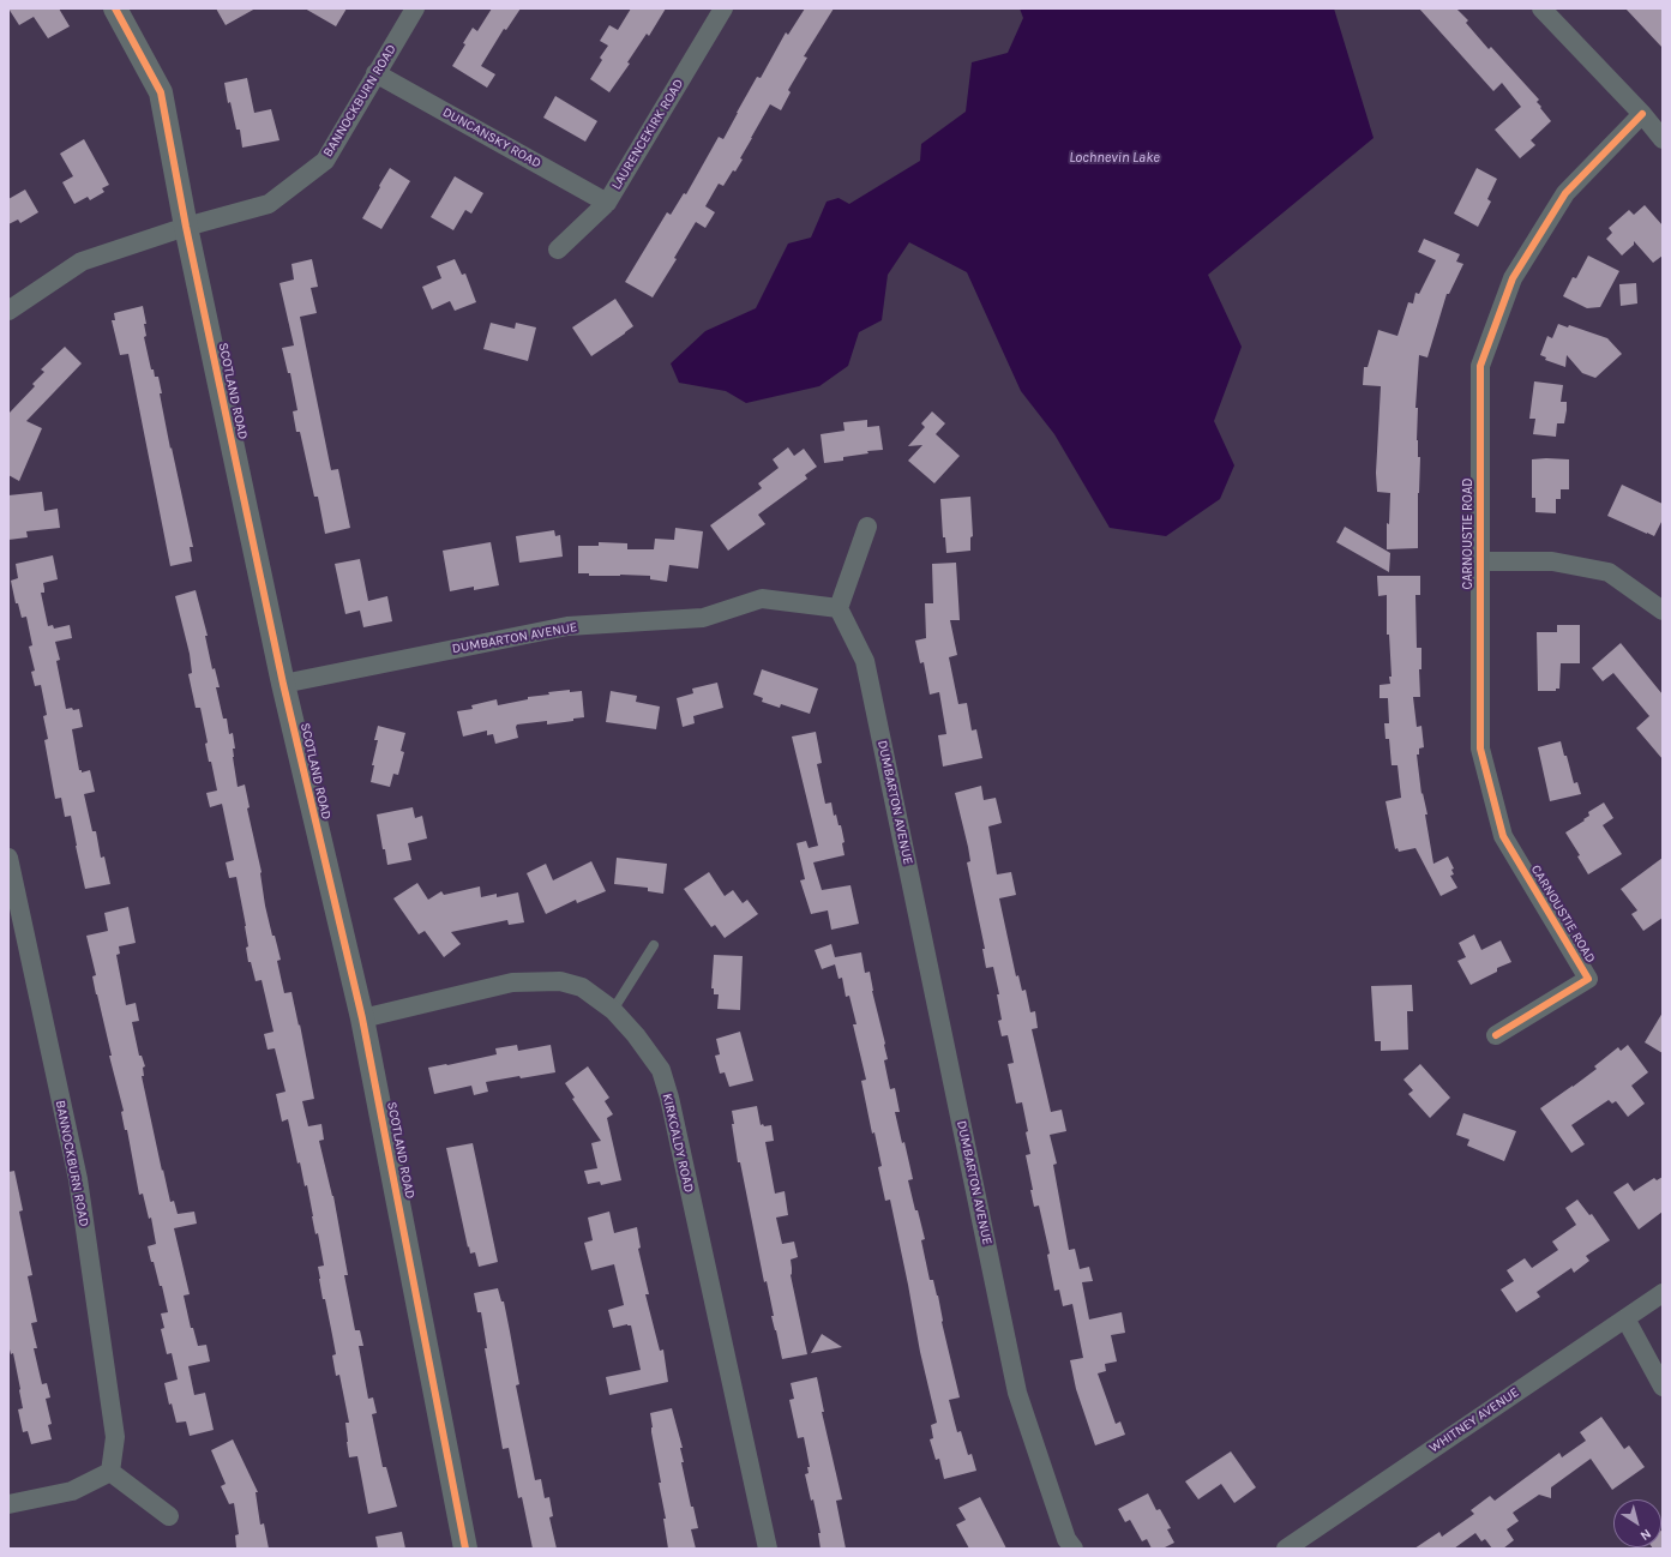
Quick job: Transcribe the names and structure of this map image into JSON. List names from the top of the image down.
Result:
{
  "streets": {
    "street": [
      "BANNOCKBURN ROAD",
      "LAURENCEKIRK ROAD",
      "DUNCANSKY ROAD",
      "SCOTLAND ROAD",
      "CARNOUSTIE ROAD",
      "DUMBARTON AVENUE",
      "KIRKCALDY ROAD",
      "WHITNEY AVENUE"
    ]
  },
  "crossings": [
    ["BANNOCKBURN ROAD", "DUNCANSKY ROAD"],
    ["BANNOCKBURN ROAD", "SCOTLAND ROAD"],
    ["LAURENCEKIRK ROAD", "DUNCANSKY ROAD"],
    ["SCOTLAND ROAD", "DUMBARTON AVENUE"],
    ["SCOTLAND ROAD", "KIRKCALDY ROAD"]
  ],
  "water": ["Lochnevin Lake"],
  "north": "bottom right"
}
